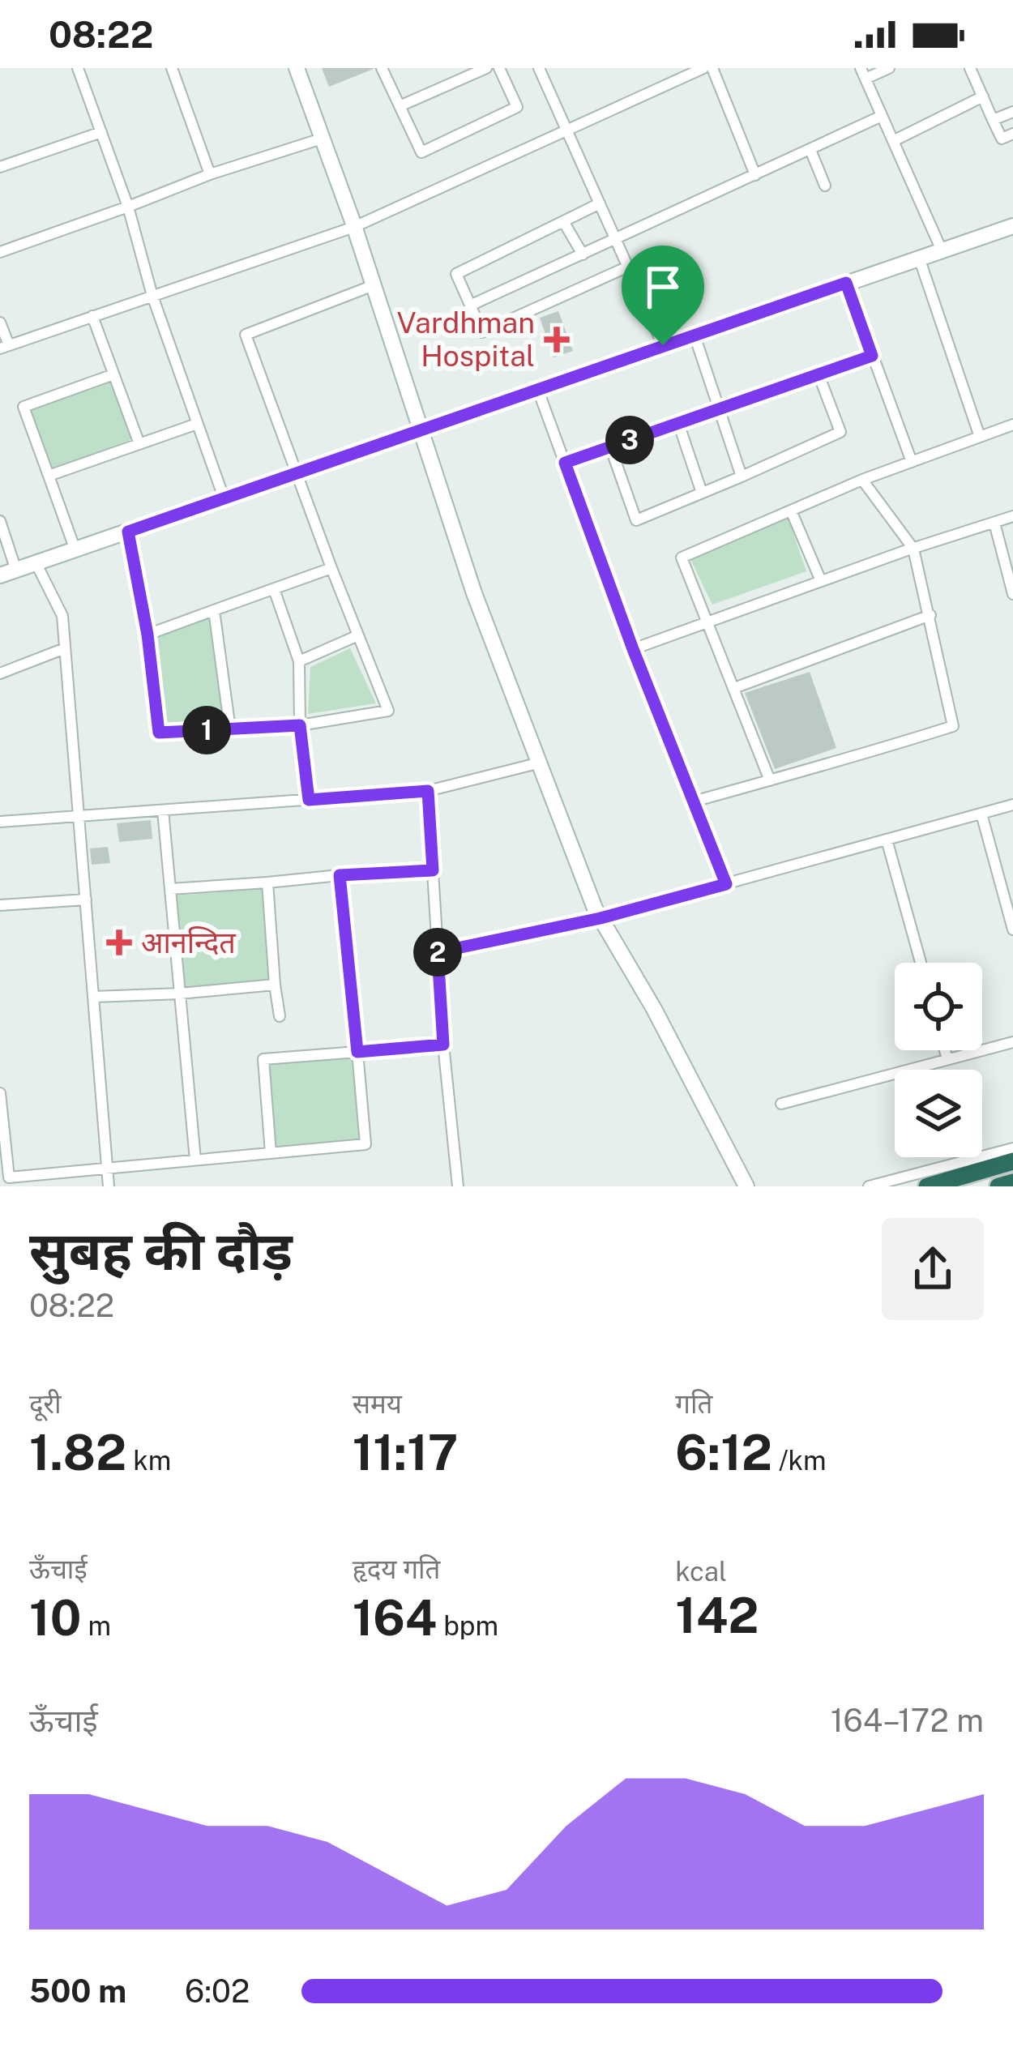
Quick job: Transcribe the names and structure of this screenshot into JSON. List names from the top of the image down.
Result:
{
  "places": {
    "health": ["Vardhman Hospital", "आनन्दित"]
  },
  "page": {
    "status": "08:22",
    "pins": ["3", "1", "2"],
    "heading": ["सुबह की दौड़", "08:22"],
    "stats": [
      ["दूरी", "1.82 km"],
      ["समय", "11:17"],
      ["गति", "6:12 /km"],
      ["ऊँचाई", "10 m"],
      ["हृदय गति", "164 bpm"],
      ["kcal", "142"]
    ],
    "chart": ["ऊँचाई", "164–172 m"],
    "list": [
      {
        "name": "500 m",
        "note": "6:02"
      }
    ]
  }
}
